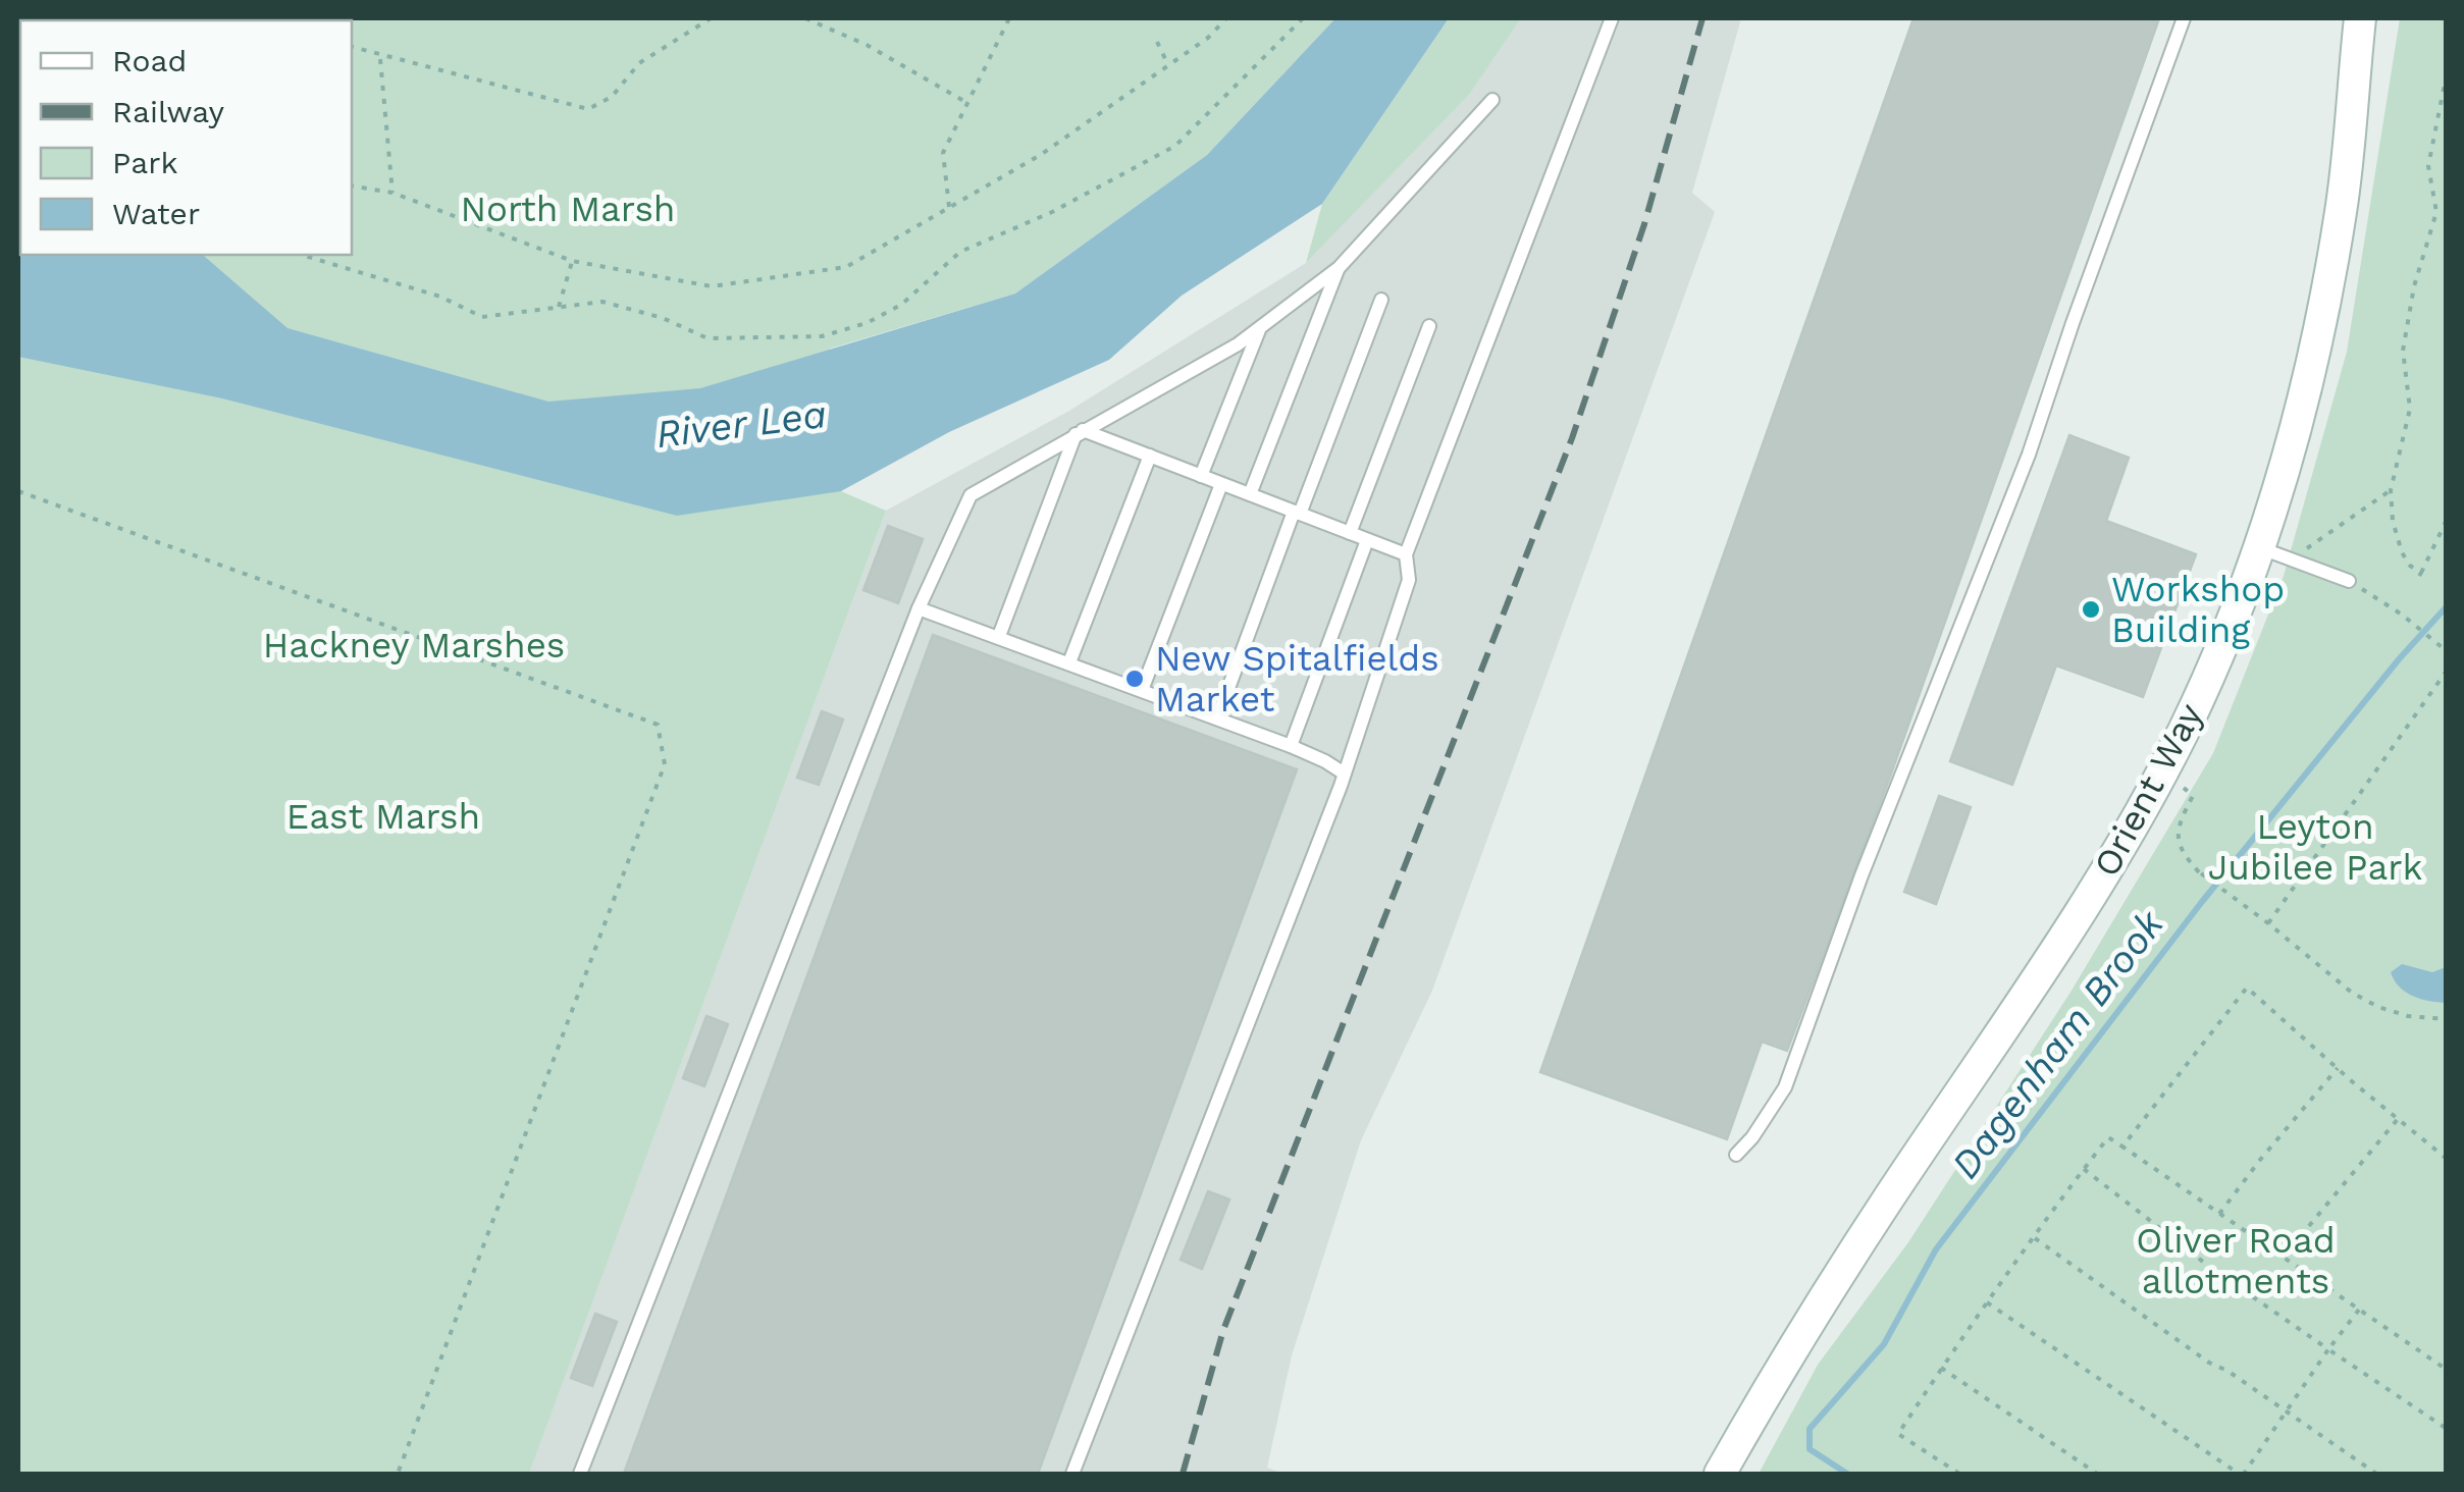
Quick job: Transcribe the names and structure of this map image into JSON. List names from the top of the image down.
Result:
{
  "streets": {
    "street": ["Orient Way"]
  },
  "water": ["River Lea", "Dagenham Brook"],
  "parks": [
    "North Marsh",
    "Hackney Marshes",
    "East Marsh",
    "Leyton Jubilee Park",
    "Oliver Road allotments"
  ],
  "places": ["Workshop Building", "New Spitalfields Market"],
  "legend": [
    "Road",
    "Railway",
    "Park",
    "Water"
  ]
}
